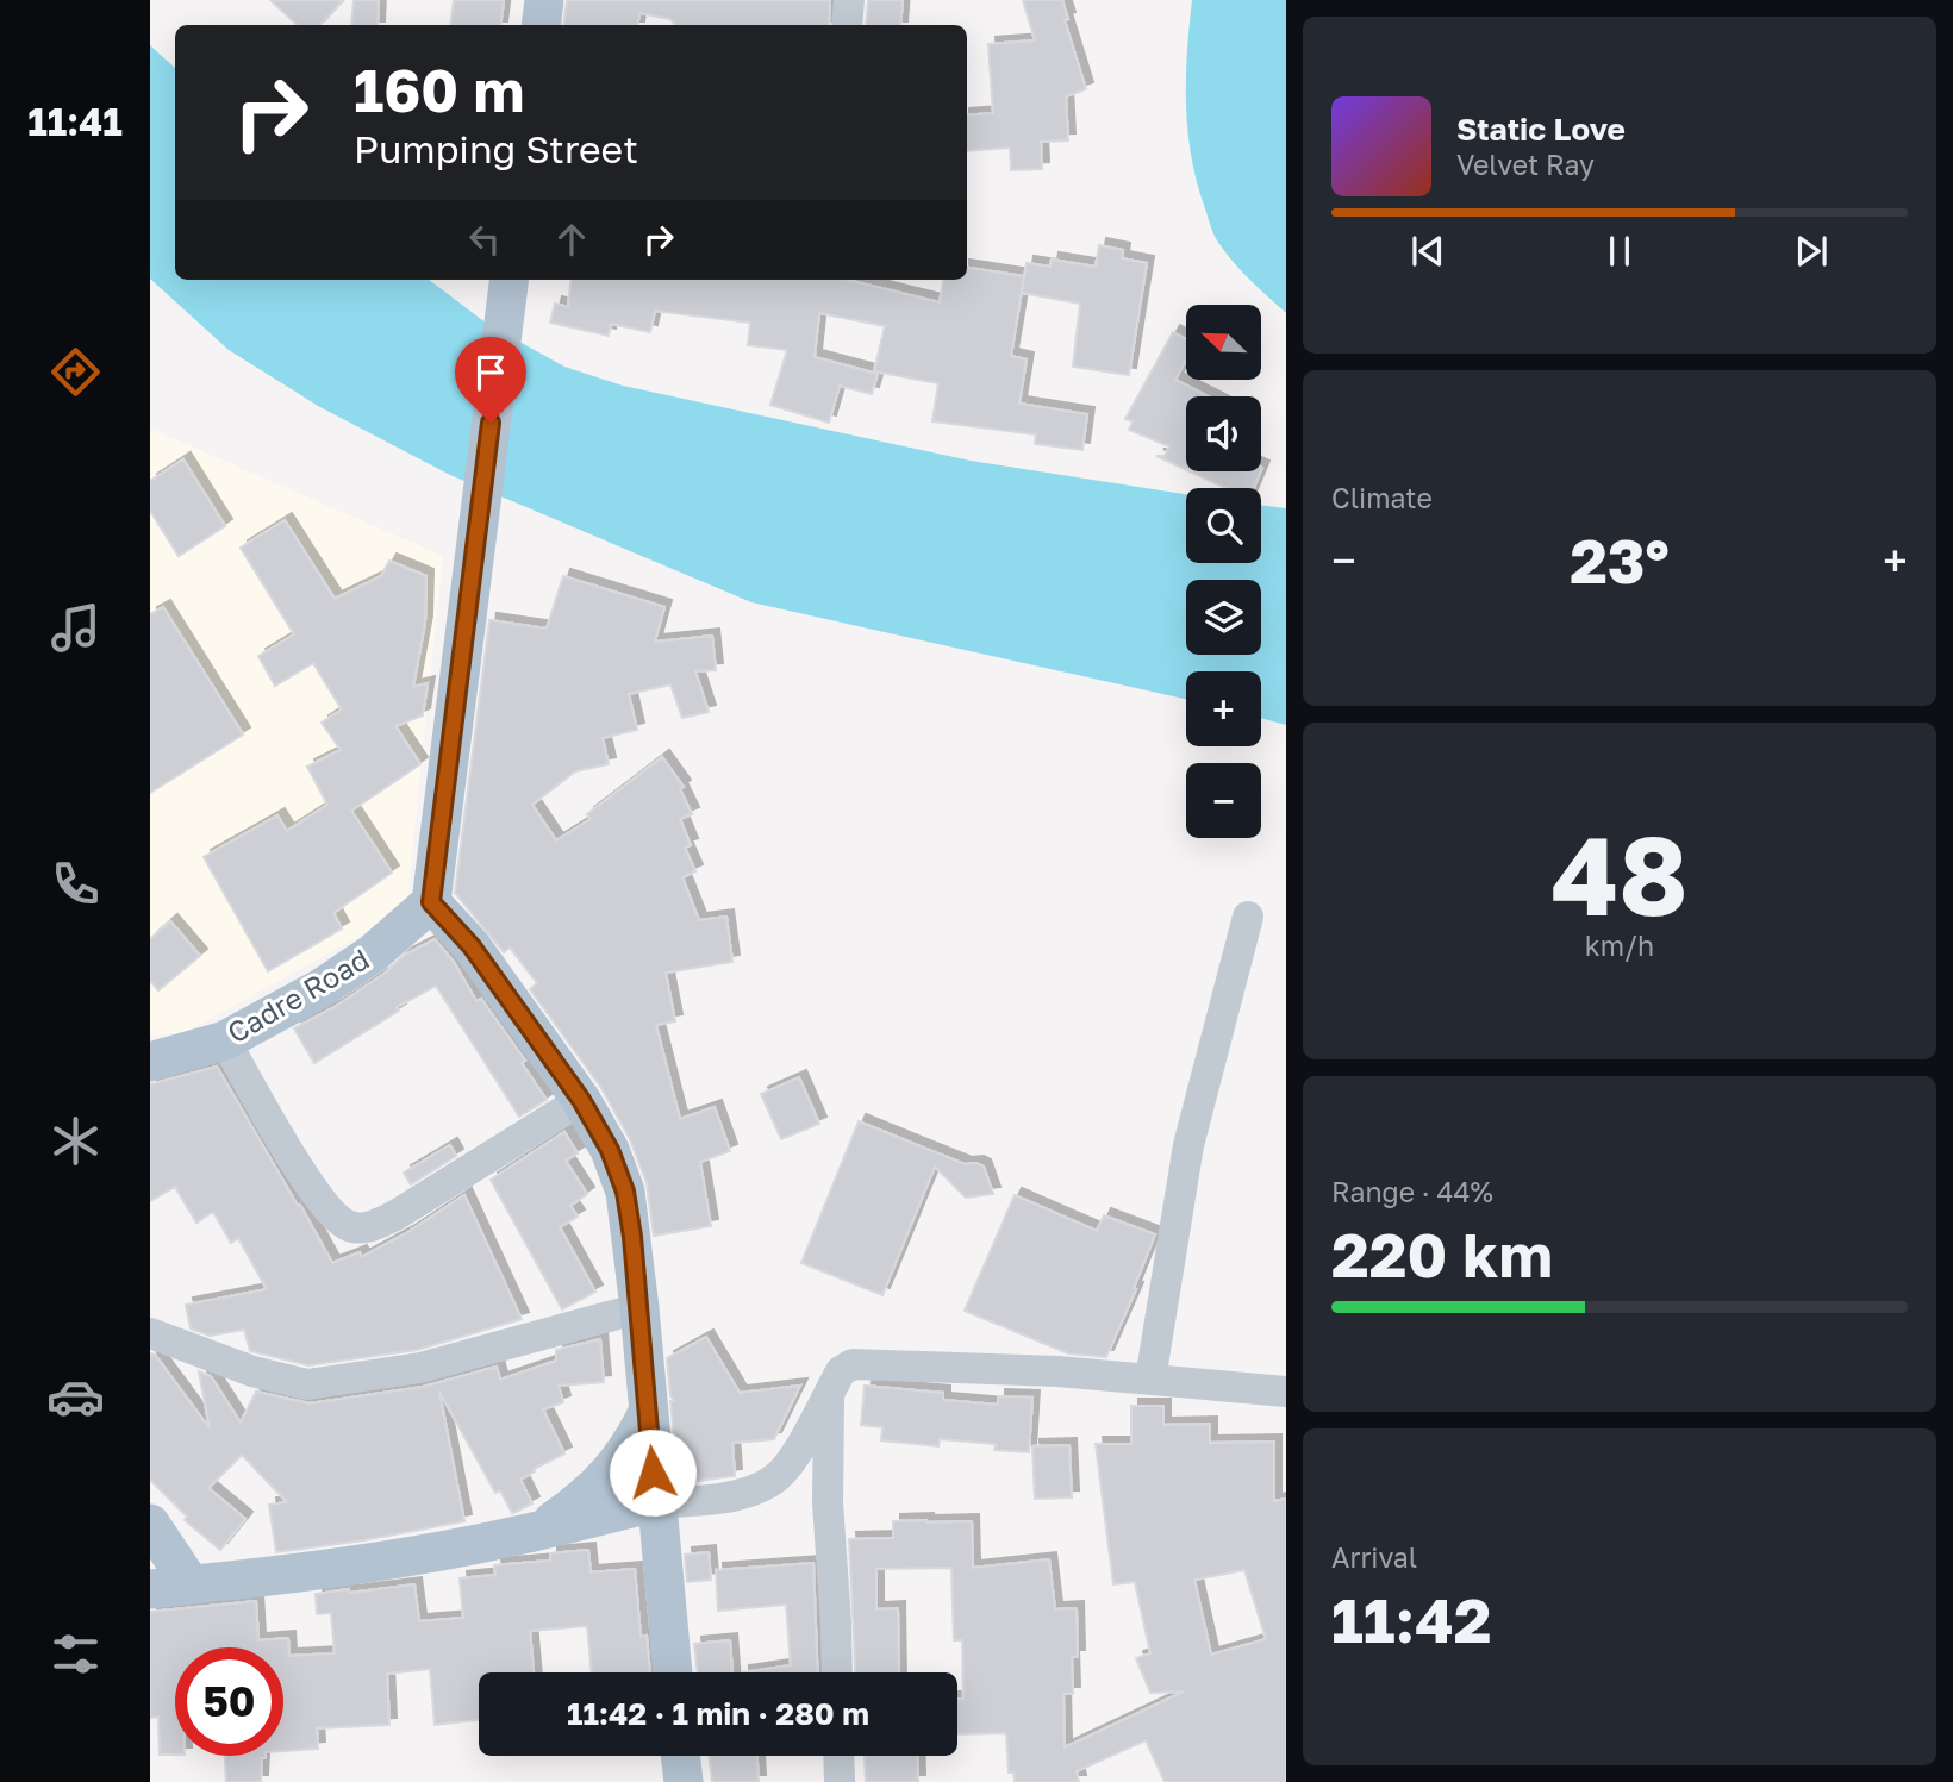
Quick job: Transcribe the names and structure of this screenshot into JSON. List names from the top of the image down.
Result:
{
  "streets": {
    "main road": ["Cadre Road"]
  },
  "north": "top left",
  "page": {
    "tabs": "11:41",
    "turn": ["160 m", "Pumping Street"],
    "song": ["Static Love", "Velvet Ray"],
    "map_buttons": ["+", "−"],
    "tile": [
      "Climate",
      ["48", "km/h"],
      ["Range · 44%", "220 km"],
      ["Arrival", "11:42"]
    ],
    "heat": ["−", "23°", "+"],
    "limit": "50",
    "trip": "11:42 · 1 min · 280 m"
  }
}
